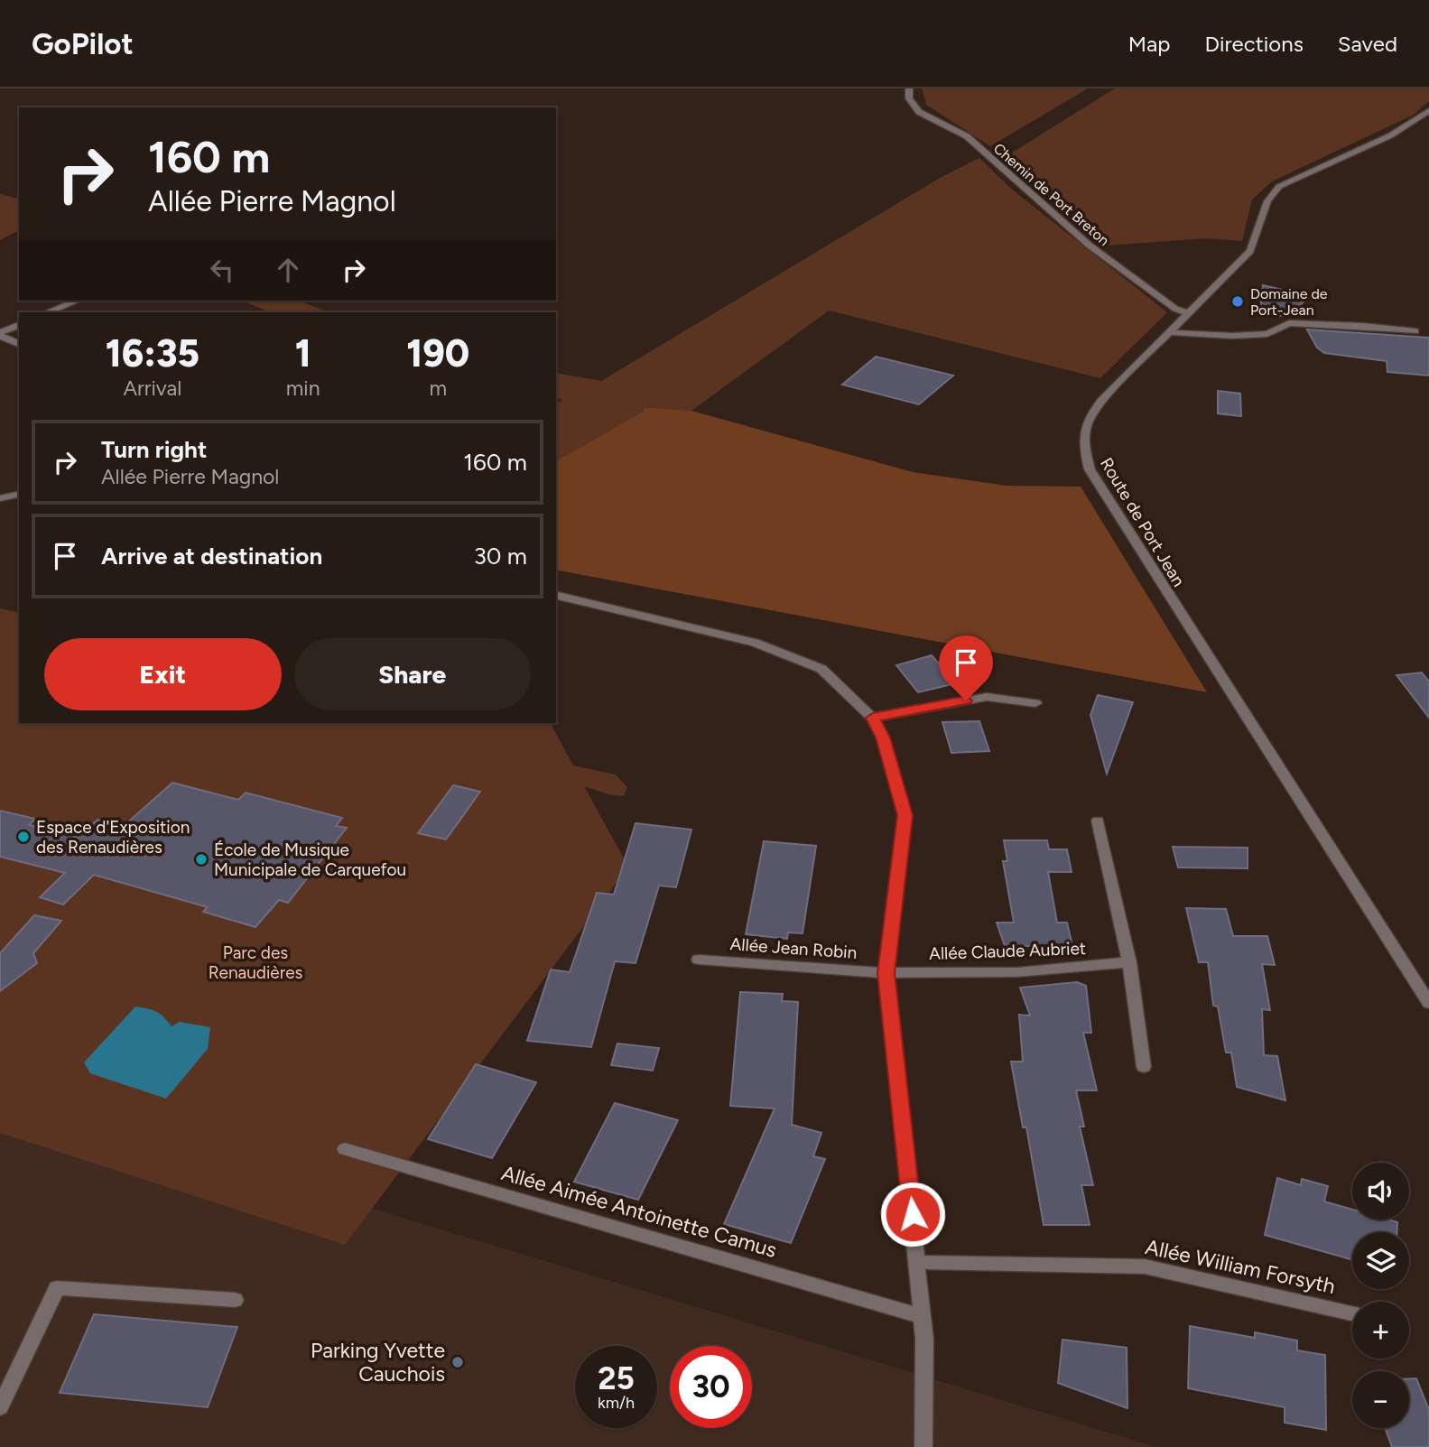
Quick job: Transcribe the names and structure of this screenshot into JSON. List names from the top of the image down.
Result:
{
  "streets": {
    "street": [
      "Chemin de Port Breton",
      "Route de Port Jean",
      "Allée Jean Robin",
      "Allée Claude Aubriet",
      "Allée Aimée Antoinette Camus",
      "Allée William Forsyth"
    ]
  },
  "crossings": [
    ["Chemin de Port Breton", "Route de Port Jean"],
    ["Allée Jean Robin", "Allée Claude Aubriet"]
  ],
  "parks": ["Parc des Renaudières"],
  "places": [
    "Domaine de Port-Jean",
    "Espace d'Exposition des Renaudières",
    "École de Musique Municipale de Carquefou",
    "Parking Yvette Cauchois"
  ],
  "page": {
    "header": "GoPilot",
    "nav": ["Map", "Directions", "Saved"],
    "turn": ["160 m", "Allée Pierre Magnol"],
    "eta": [
      "16:35",
      "Arrival",
      "1",
      "min",
      "190",
      "m"
    ],
    "list": [
      {
        "name": "Turn right",
        "note": "Allée Pierre Magnol",
        "value": "160 m"
      },
      {
        "name": "Arrive at destination",
        "value": "30 m"
      }
    ],
    "buttons": ["Exit", "Share"],
    "map_buttons": ["+", "−"],
    "speed": "25 km/h",
    "limit": "30"
  }
}
